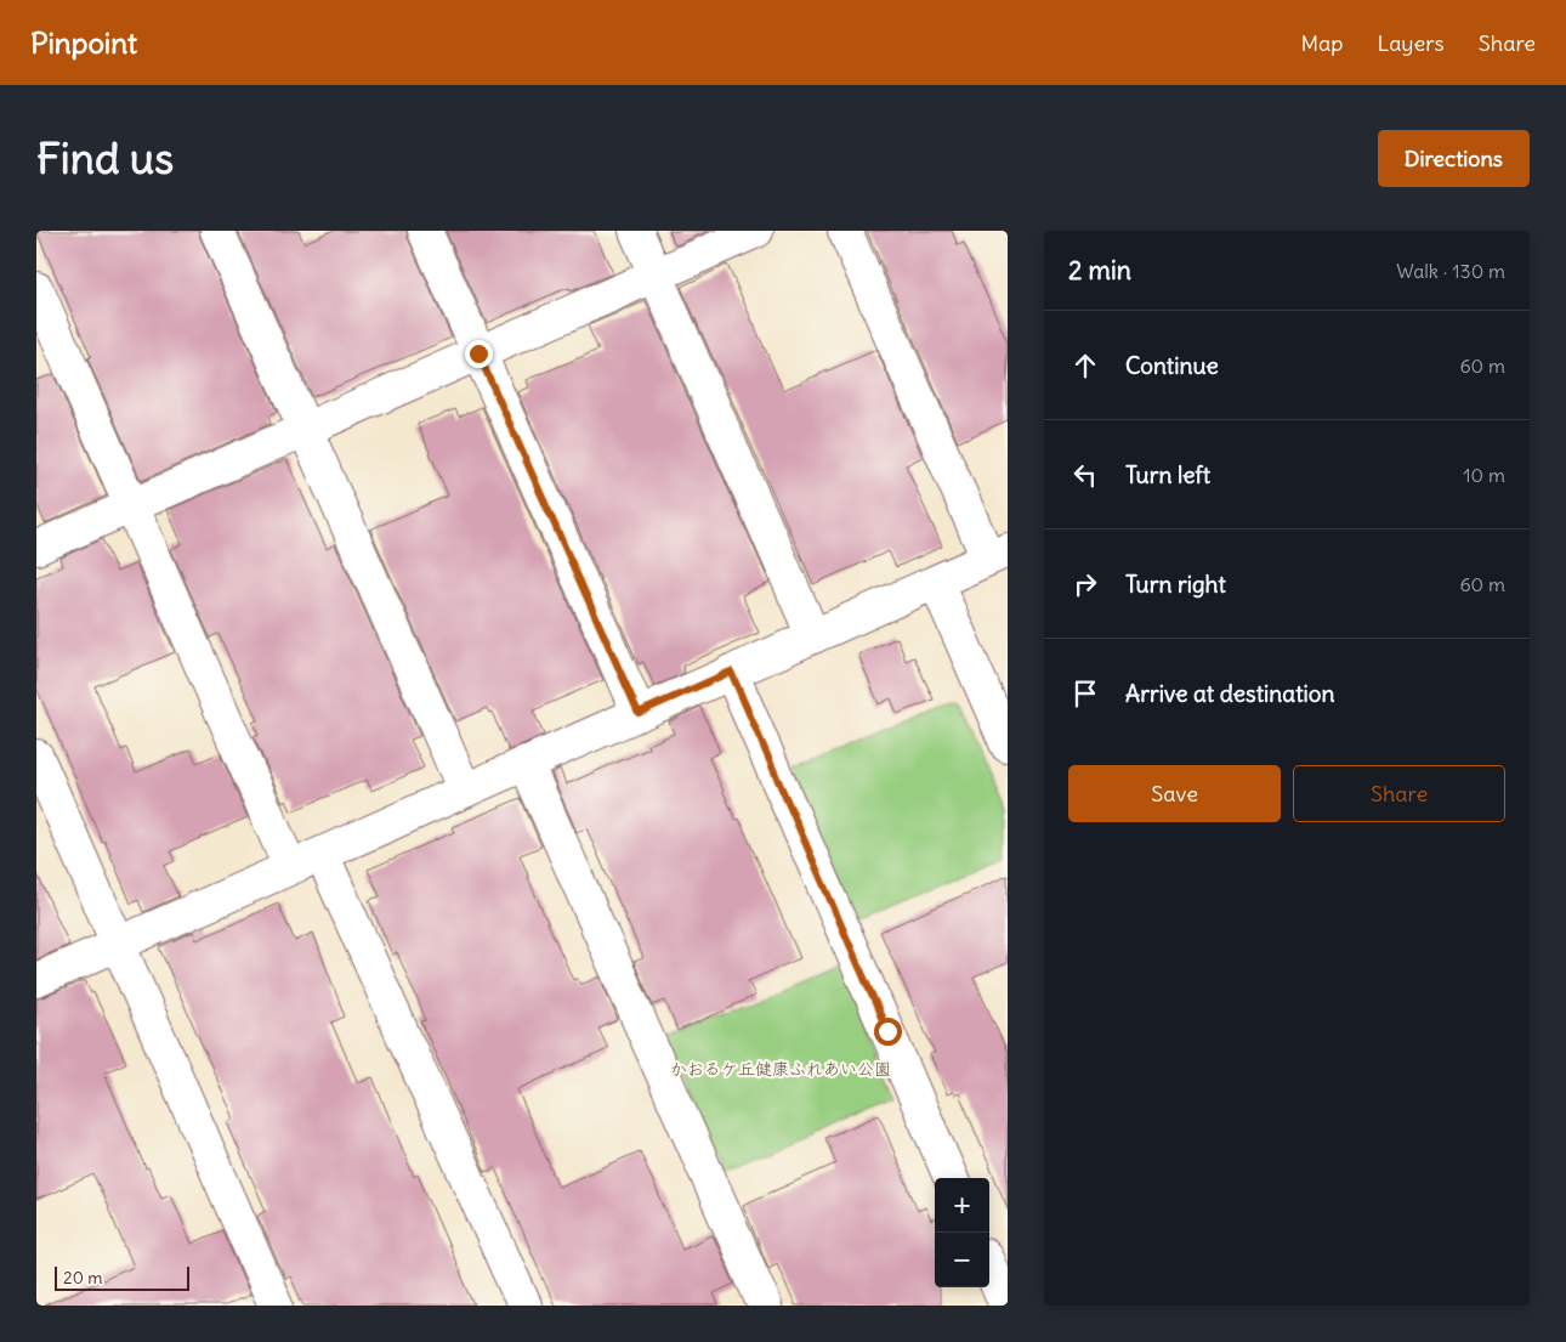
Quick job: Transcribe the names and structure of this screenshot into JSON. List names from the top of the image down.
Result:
{
  "parks": ["かおるケ丘健康ふれあい公園"],
  "scale_bar": "20 m",
  "page": {
    "header": "Pinpoint",
    "nav": ["Map", "Layers", "Share"],
    "buttons": [
      "Directions",
      ["Save", "Share"]
    ],
    "title": "Find us",
    "heading": ["2 min", "Walk · 130 m"],
    "list": [
      ["Continue", "60 m"],
      ["Turn left", "10 m"],
      ["Turn right", "60 m"],
      "Arrive at destination"
    ],
    "map_buttons": ["+", "−"],
    "scale": "20 m"
  }
}
